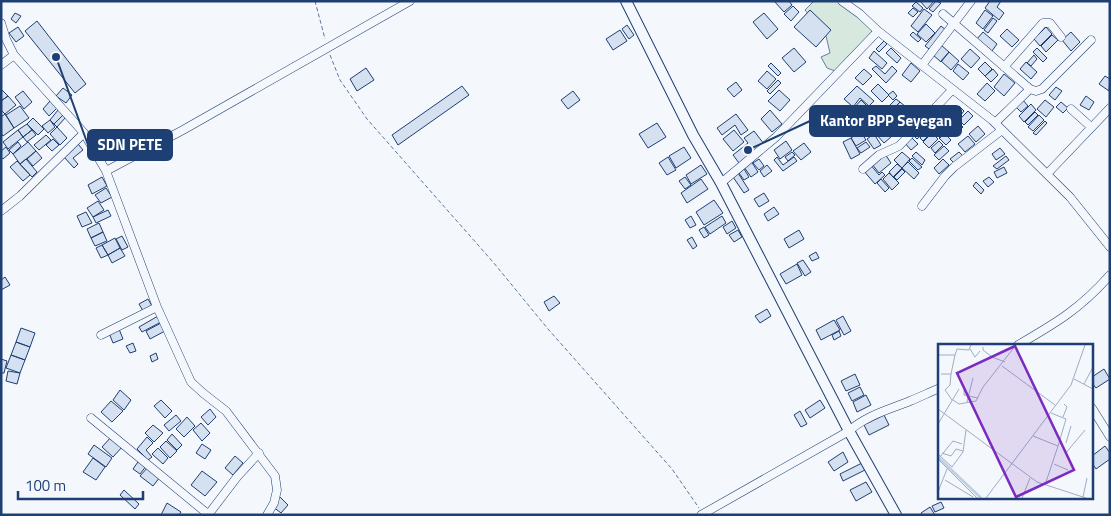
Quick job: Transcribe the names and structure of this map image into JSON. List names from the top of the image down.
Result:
{
  "places": ["SDN PETE", "Kantor BPP Seyegan"],
  "scale_bar": "100 m"
}
